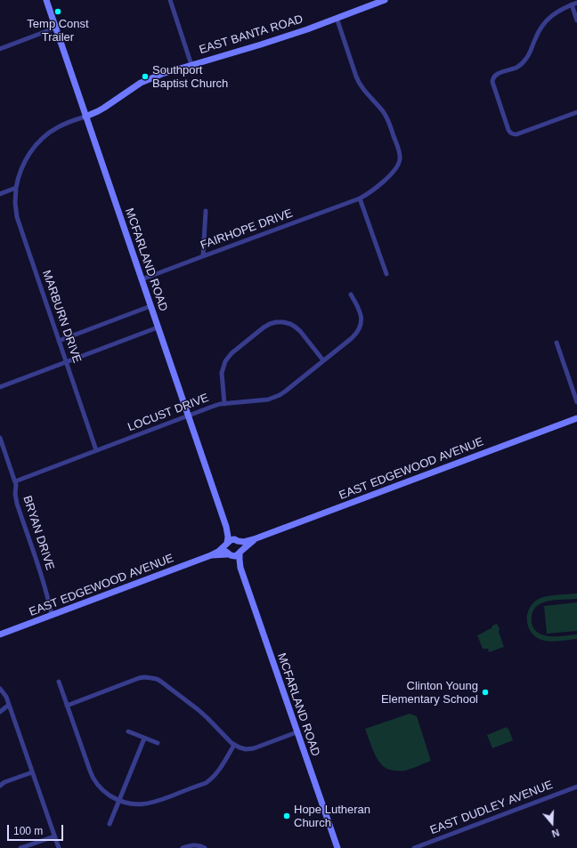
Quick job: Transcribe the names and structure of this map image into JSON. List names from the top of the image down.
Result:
{
  "streets": {
    "street": [
      "EAST BANTA ROAD",
      "FAIRHOPE DRIVE",
      "MCFARLAND ROAD",
      "MARBURN DRIVE",
      "LOCUST DRIVE",
      "EAST EDGEWOOD AVENUE",
      "BRYAN DRIVE",
      "EAST DUDLEY AVENUE"
    ]
  },
  "crossings": [
    ["EAST BANTA ROAD", "FAIRHOPE DRIVE"],
    ["EAST BANTA ROAD", "MCFARLAND ROAD"],
    ["EAST BANTA ROAD", "MARBURN DRIVE"],
    ["FAIRHOPE DRIVE", "MCFARLAND ROAD"],
    ["MCFARLAND ROAD", "LOCUST DRIVE"],
    ["MCFARLAND ROAD", "EAST EDGEWOOD AVENUE"],
    ["MARBURN DRIVE", "LOCUST DRIVE"],
    ["LOCUST DRIVE", "BRYAN DRIVE"],
    ["EAST EDGEWOOD AVENUE", "BRYAN DRIVE"]
  ],
  "places": [
    "Temp Const Trailer",
    "Southport Baptist Church",
    "Clinton Young Elementary School",
    "Hope Lutheran Church"
  ],
  "scale_bar": "100 m",
  "north": "bottom"
}
